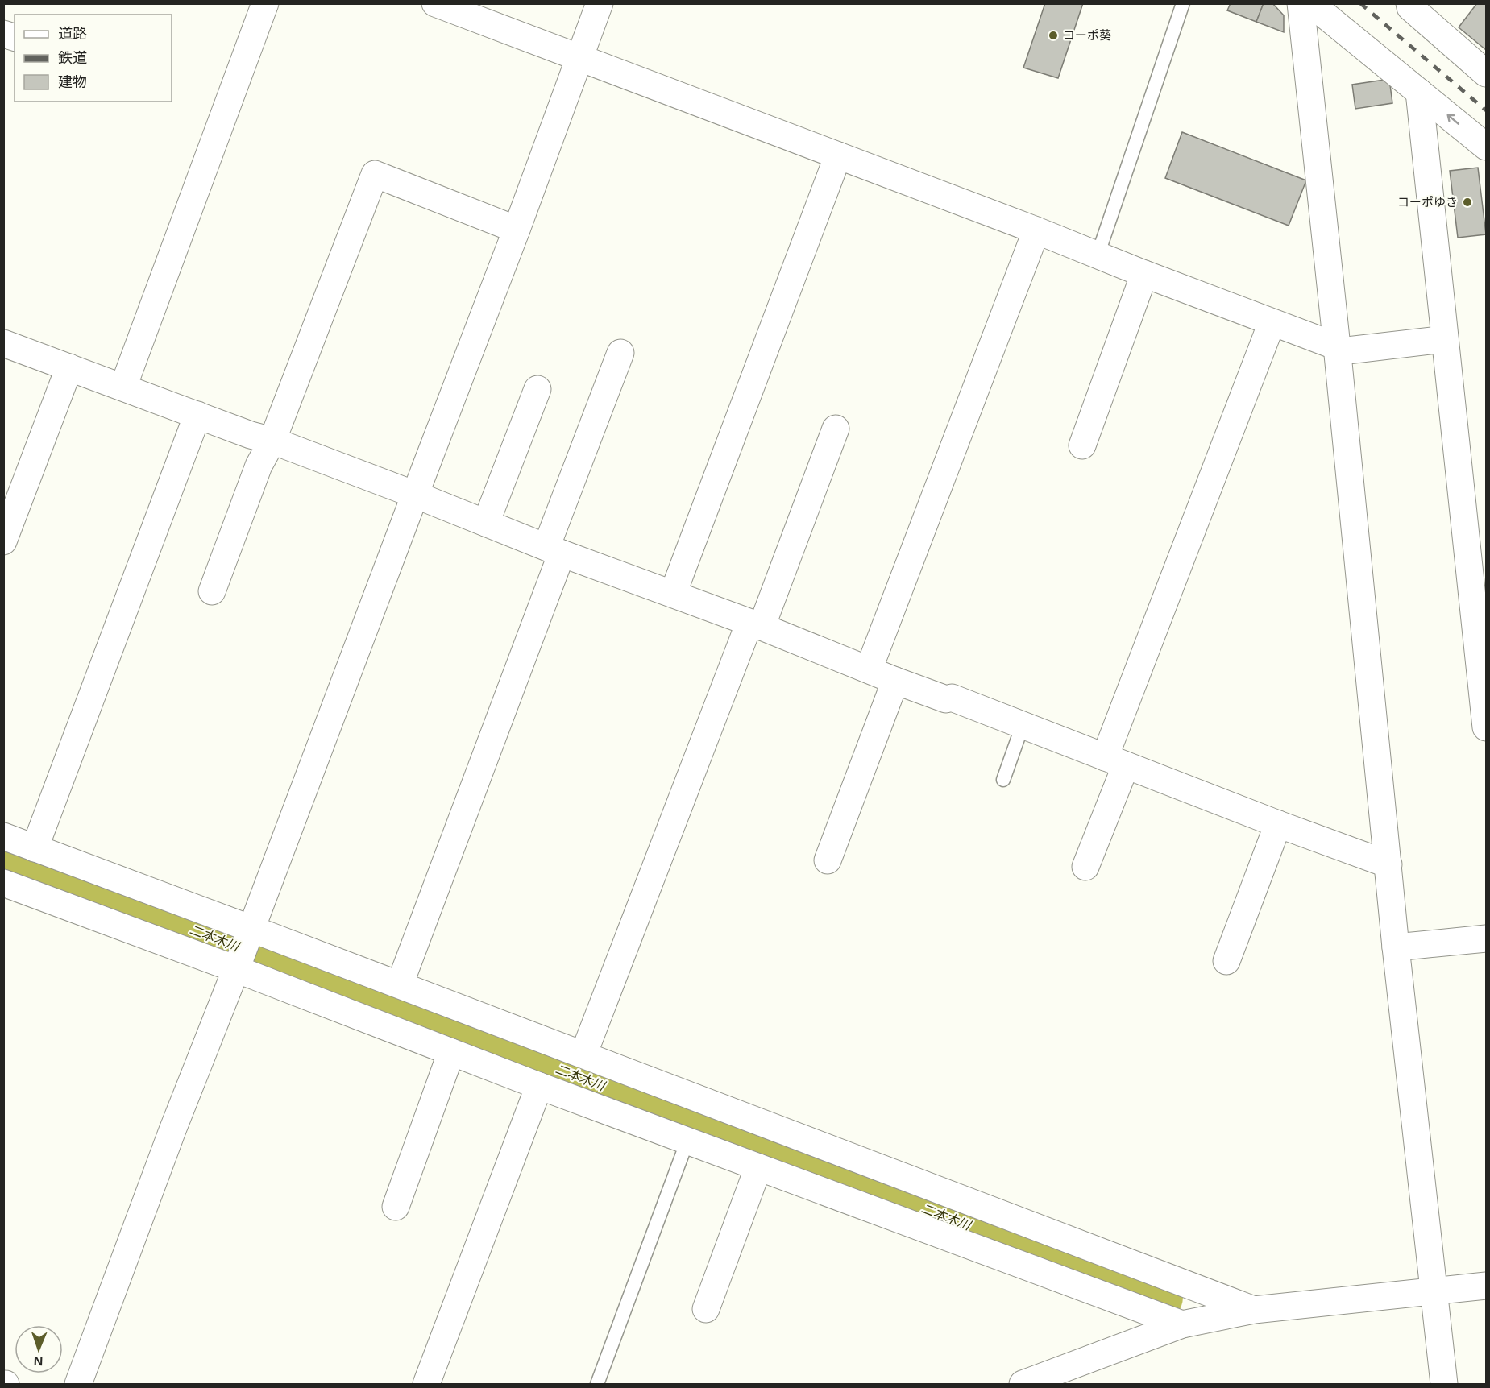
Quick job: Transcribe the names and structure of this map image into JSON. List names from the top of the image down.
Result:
{
  "water": ["二本木川"],
  "places": ["コーポ葵", "コーポゆき"],
  "legend": ["道路", "鉄道", "建物"],
  "north": "bottom"
}
